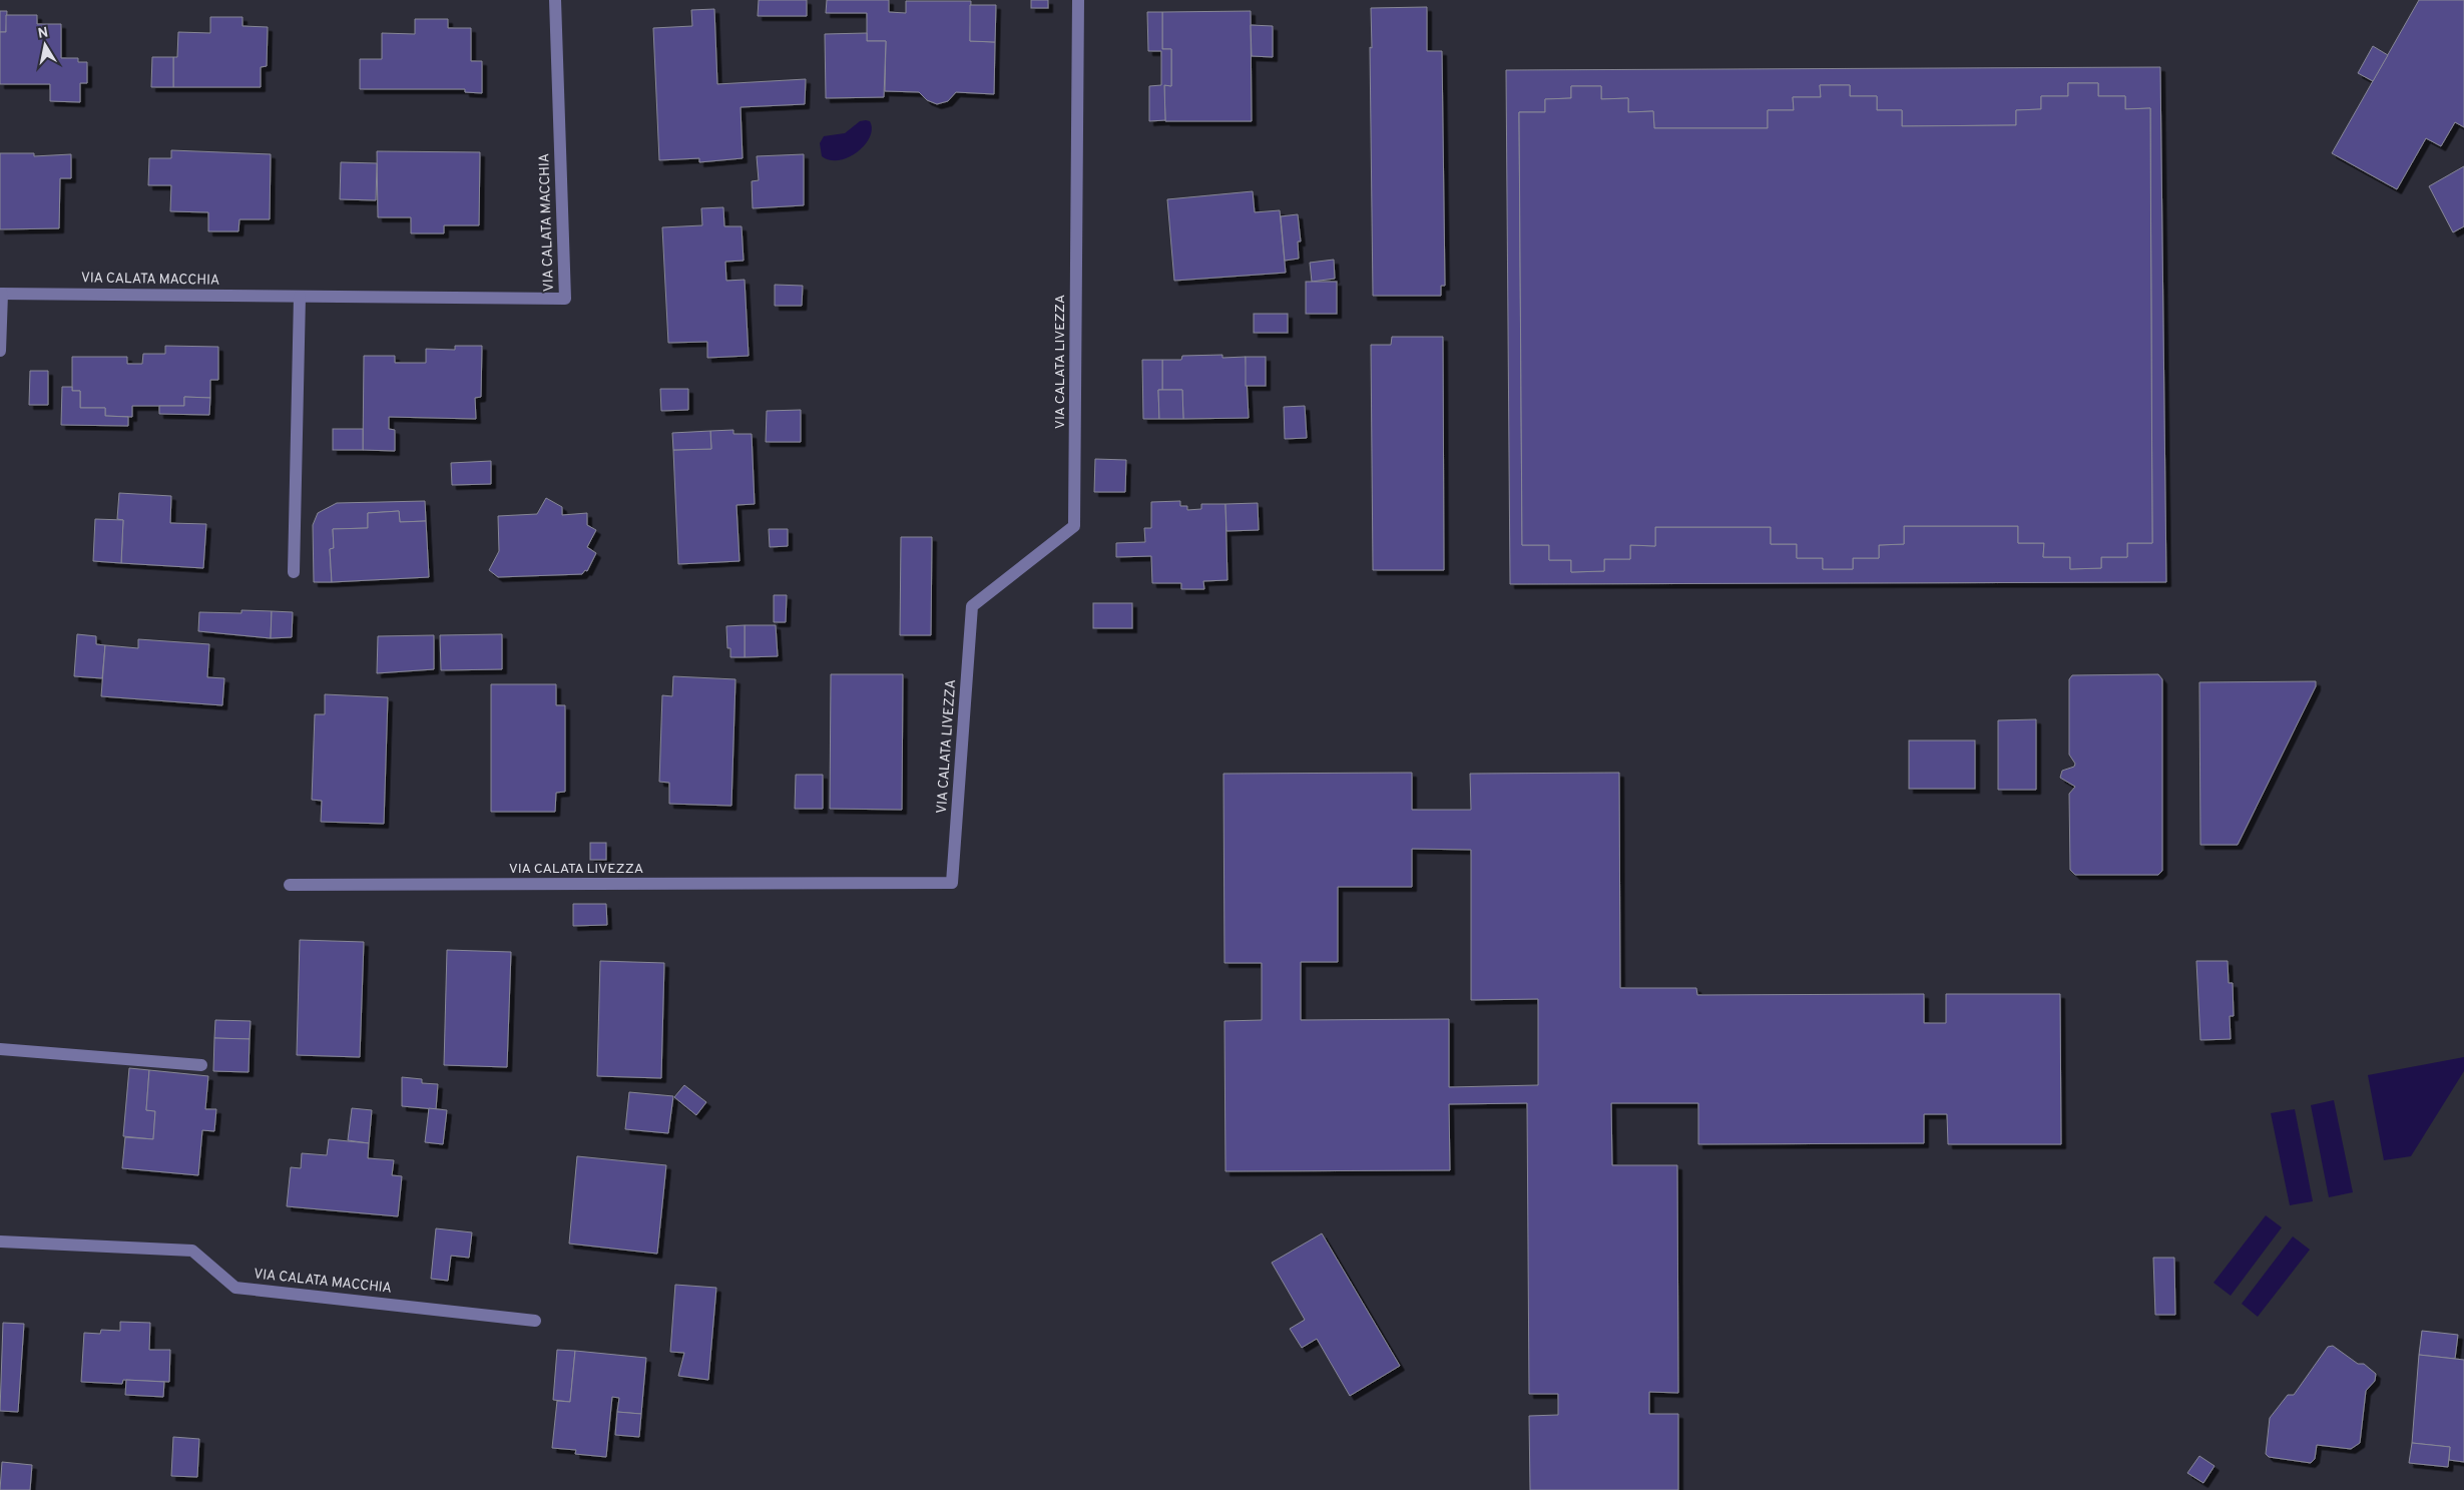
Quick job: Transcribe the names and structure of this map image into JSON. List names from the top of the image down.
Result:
{
  "streets": {
    "street": ["VIA CALATA MACCHIA", "VIA CALATA LIVEZZA"]
  },
  "north": "top"
}
